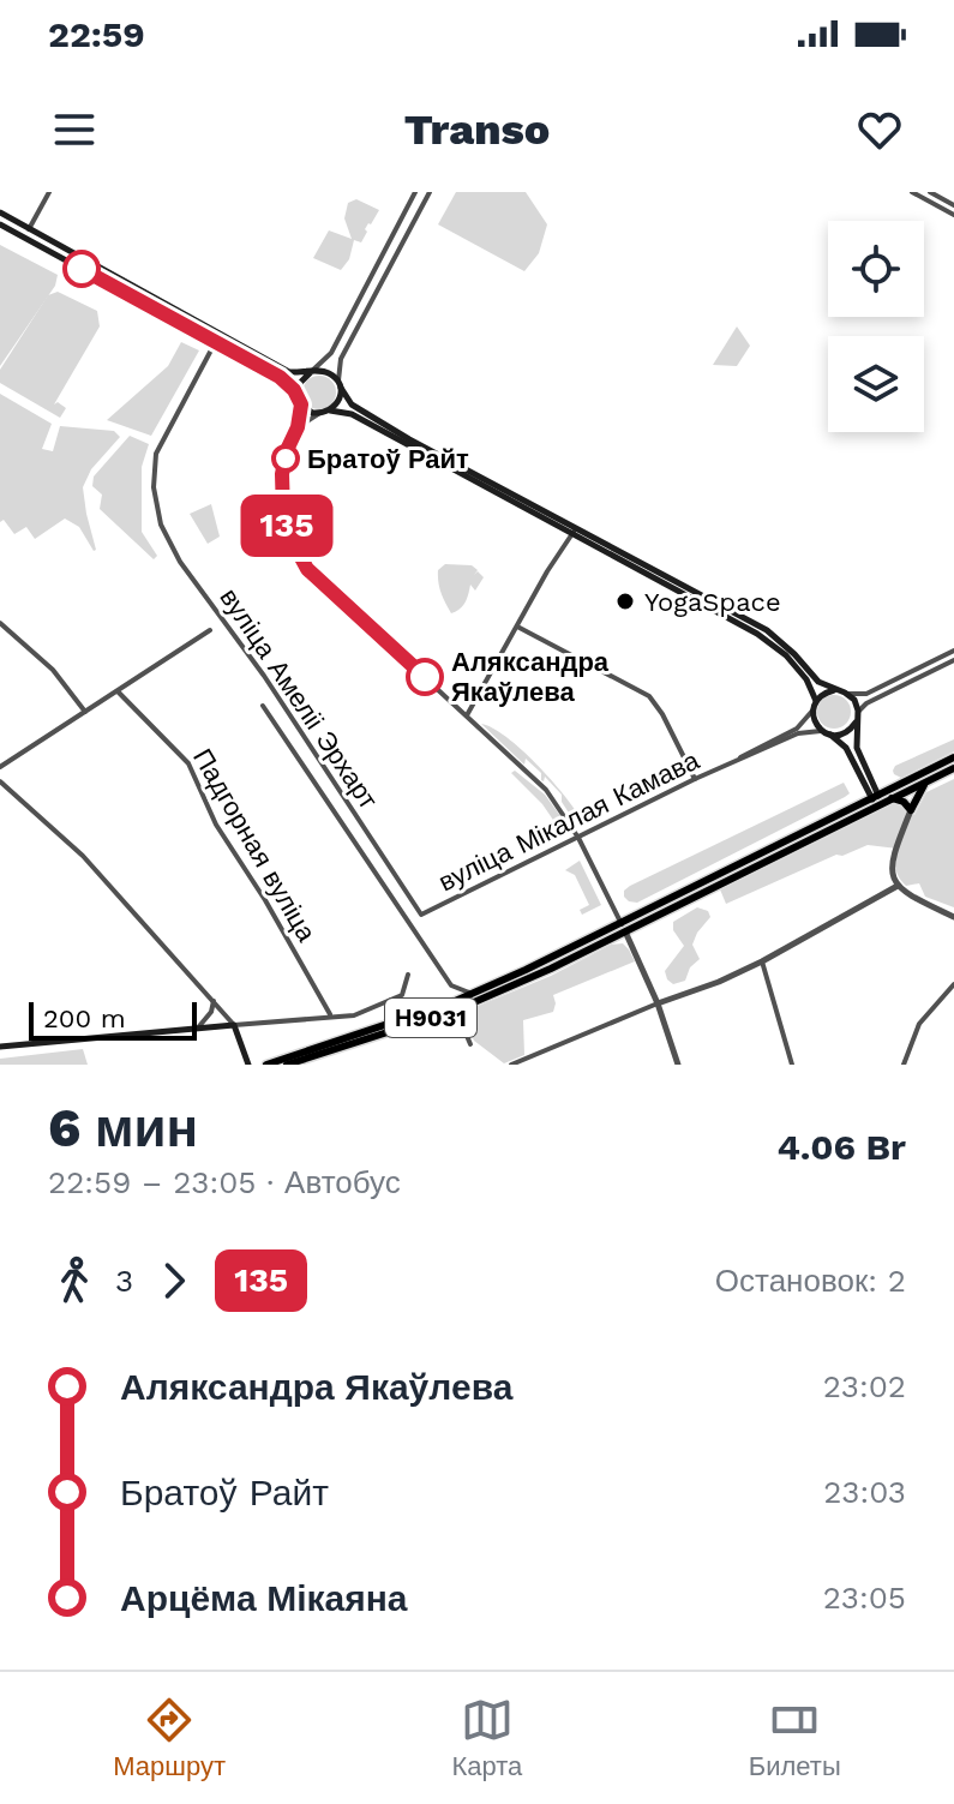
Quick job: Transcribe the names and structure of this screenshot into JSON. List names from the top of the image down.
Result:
{
  "streets": {
    "main road": ["Н9031"],
    "street": ["вуліца Амеліі Эрхарт", "вуліца Мікалая Камава", "Падгорная вуліца"]
  },
  "crossings": [
    ["вуліца Амеліі Эрхарт", "вуліца Мікалая Камава"]
  ],
  "places": ["Братоў Райт", "YogaSpace", "Аляксандра Якаўлева"],
  "lines": ["bus line 135"],
  "scale_bar": "200 m",
  "page": {
    "status": "22:59",
    "header": "Transo",
    "on_map": "135",
    "scale": "200 m",
    "heading": ["6 мин", "22:59 – 23:05 · Автобус", "4.06 Br"],
    "legs": ["3", "135", "Остановок: 2"],
    "list": [
      {
        "name": "Аляксандра Якаўлева",
        "value": "23:02"
      },
      {
        "name": "Братоў Райт",
        "value": "23:03"
      },
      {
        "name": "Арцёма Мікаяна",
        "value": "23:05"
      }
    ],
    "tabs": ["Маршрут", "Карта", "Билеты"]
  }
}
